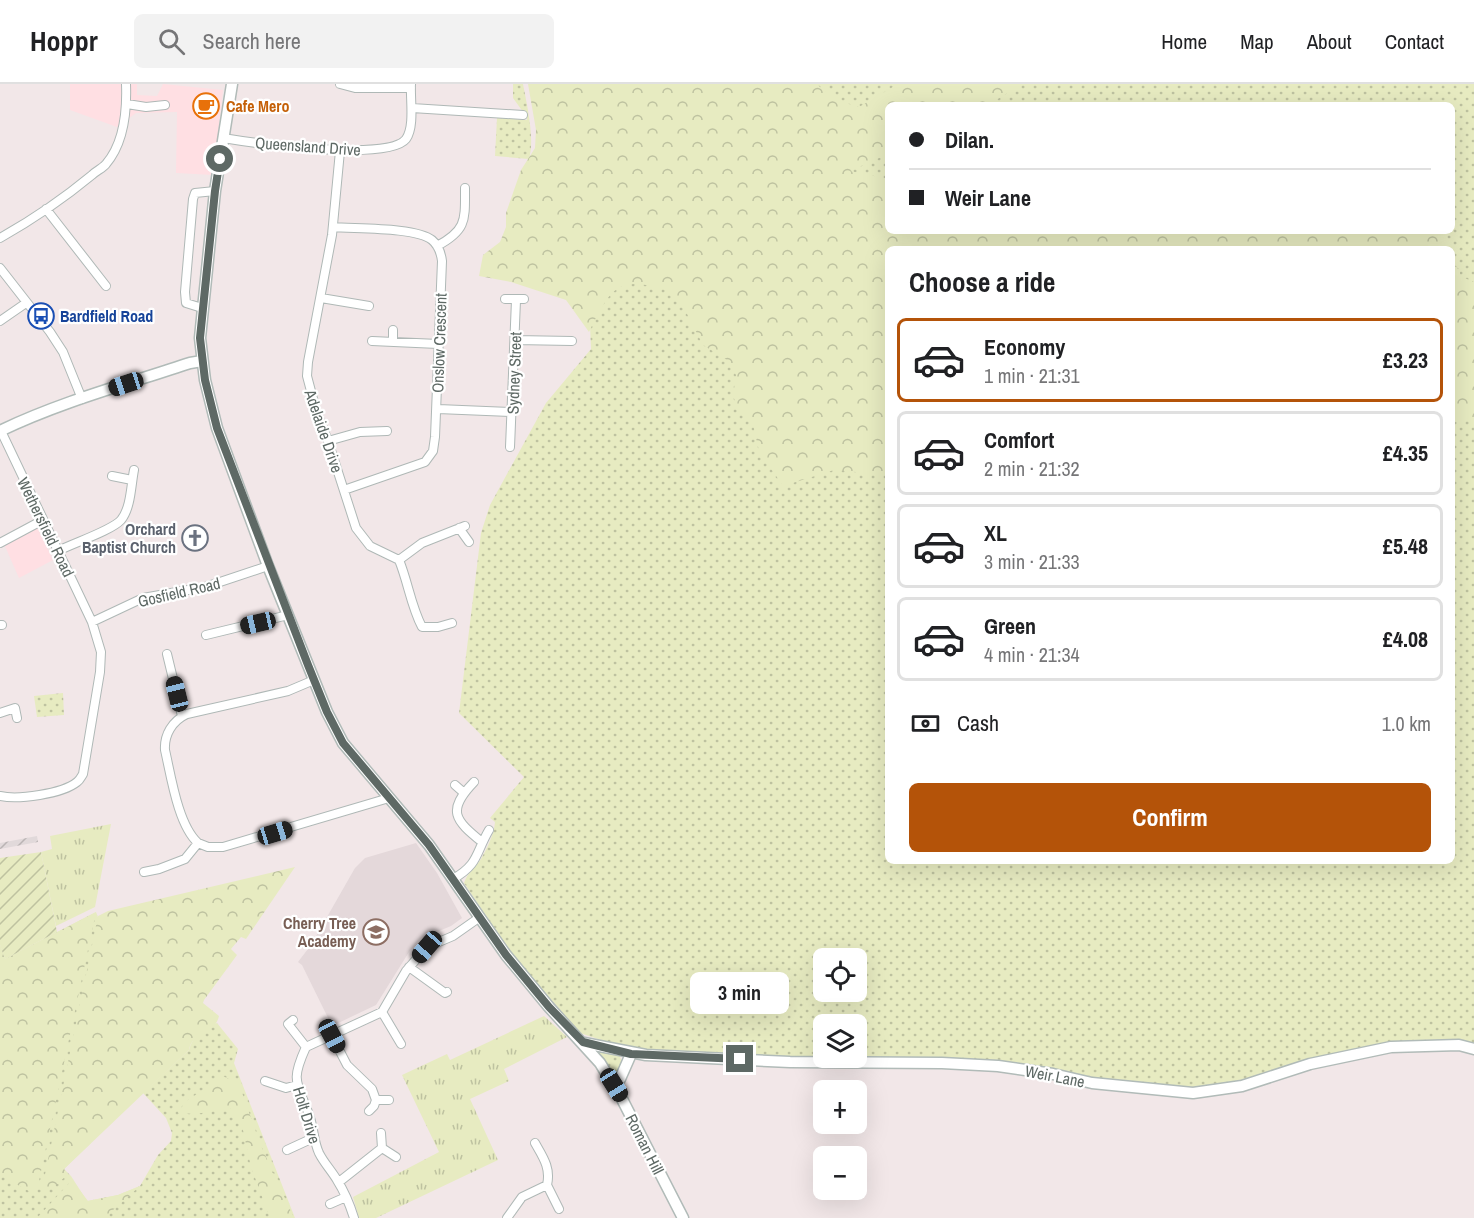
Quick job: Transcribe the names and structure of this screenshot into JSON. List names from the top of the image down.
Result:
{
  "streets": {
    "main road": ["Weir Lane", "Roman Hill"],
    "street": [
      "Queensland Drive",
      "Onslow Crescent",
      "Sydney Street",
      "Adelaide Drive",
      "Wethersfield Road",
      "Gosfield Road",
      "Holt Drive"
    ]
  },
  "crossings": [
    ["Queensland Drive", "Adelaide Drive"],
    ["Queensland Drive", "Roman Hill"],
    ["Onslow Crescent", "Adelaide Drive"],
    ["Wethersfield Road", "Gosfield Road"],
    ["Gosfield Road", "Roman Hill"],
    ["Weir Lane", "Roman Hill"]
  ],
  "places": {
    "cafe": ["Cafe Mero"],
    "bus stop": ["Bardfield Road"],
    "church": ["Orchard Baptist Church"],
    "school or university": ["Cherry Tree Academy"]
  },
  "page": {
    "header": "Hoppr",
    "search": "Search here",
    "nav": [
      "Home",
      "Map",
      "About",
      "Contact"
    ],
    "banner": ["Dilan.", "Weir Lane"],
    "heading": "Choose a ride",
    "list": [
      {
        "name": "Economy",
        "note": "1 min · 21:31",
        "value": "£3.23"
      },
      {
        "name": "Comfort",
        "note": "2 min · 21:32",
        "value": "£4.35"
      },
      {
        "name": "XL",
        "note": "3 min · 21:33",
        "value": "£5.48"
      },
      {
        "name": "Green",
        "note": "4 min · 21:34",
        "value": "£4.08"
      }
    ],
    "pay": ["Cash", "1.0 km"],
    "buttons": "Confirm",
    "map_buttons": ["+", "−"],
    "bubble": "3 min"
  }
}
